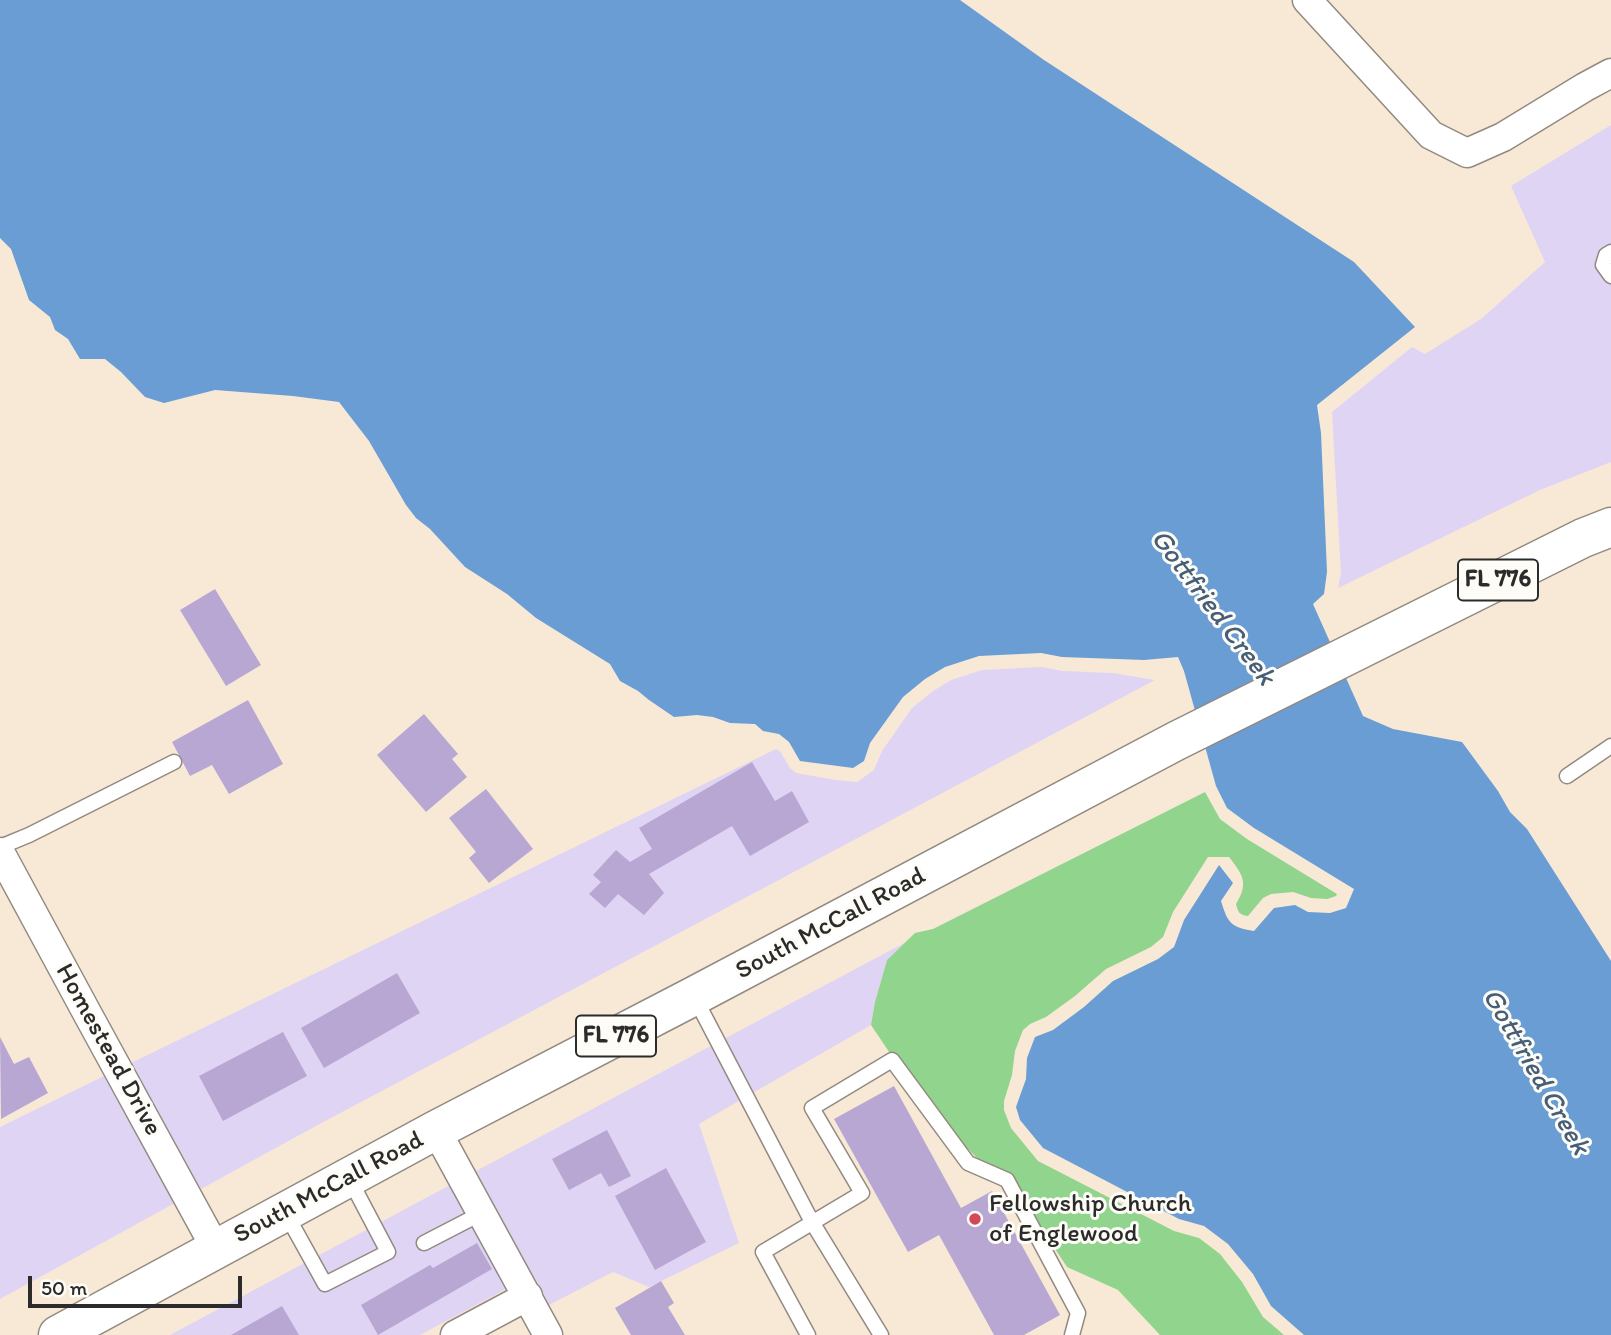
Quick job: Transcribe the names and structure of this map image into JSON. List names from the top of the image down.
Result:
{
  "streets": {
    "main road": ["FL 776", "South McCall Road"],
    "street": ["Homestead Drive"]
  },
  "crossings": [
    ["South McCall Road", "Homestead Drive"]
  ],
  "water": ["Gottfried Creek"],
  "places": ["Fellowship Church of Englewood"],
  "scale_bar": "50 m"
}
